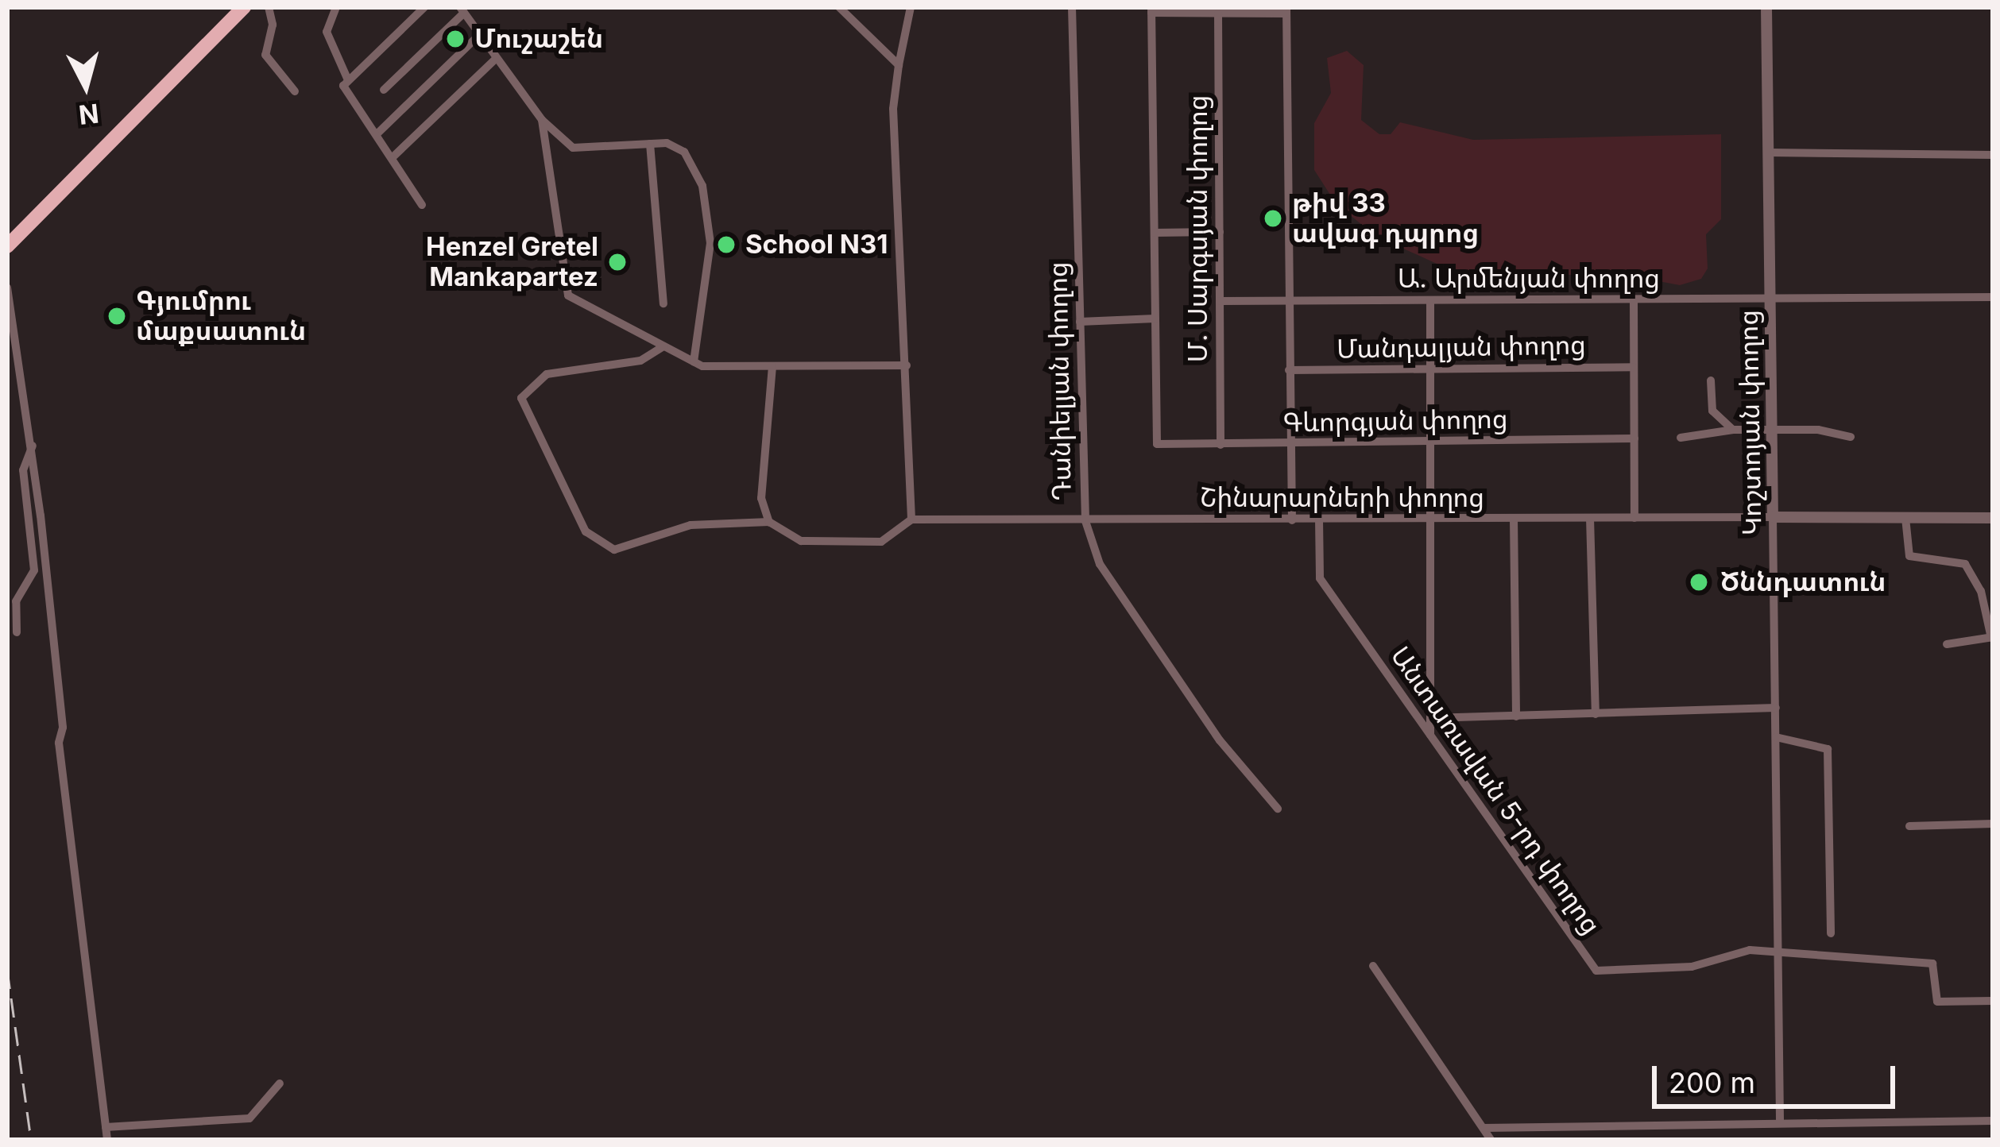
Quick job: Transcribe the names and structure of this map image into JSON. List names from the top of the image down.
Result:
{
  "streets": {
    "street": [
      "Մ. Սարգսյան փողոց",
      "Ա. Արմենյան փողոց",
      "Մանդալյան փողոց",
      "Դանիելյան փողոց",
      "Գևորգյան փողոց",
      "Կոշտոյան փողոց",
      "Շինարարների փողոց",
      "Անտառավան 5-րդ փողոց"
    ]
  },
  "crossings": [
    ["Մ. Սարգսյան փողոց", "Ա. Արմենյան փողոց"],
    ["Մ. Սարգսյան փողոց", "Գևորգյան փողոց"],
    ["Ա. Արմենյան փողոց", "Կոշտոյան փողոց"],
    ["Դանիելյան փողոց", "Շինարարների փողոց"],
    ["Կոշտոյան փողոց", "Շինարարների փողոց"],
    ["Կոշտոյան փողոց", "Անտառավան 5-րդ փողոց"],
    ["Շինարարների փողոց", "Անտառավան 5-րդ փողոց"]
  ],
  "places": [
    "Մուշաշեն",
    "թիվ 33 ավագ դպրոց",
    "School N31",
    "Henzel Gretel Mankapartez",
    "Գյումրու մաքսատուն",
    "Ծննդատուն"
  ],
  "scale_bar": "200 m",
  "north": "bottom"
}
